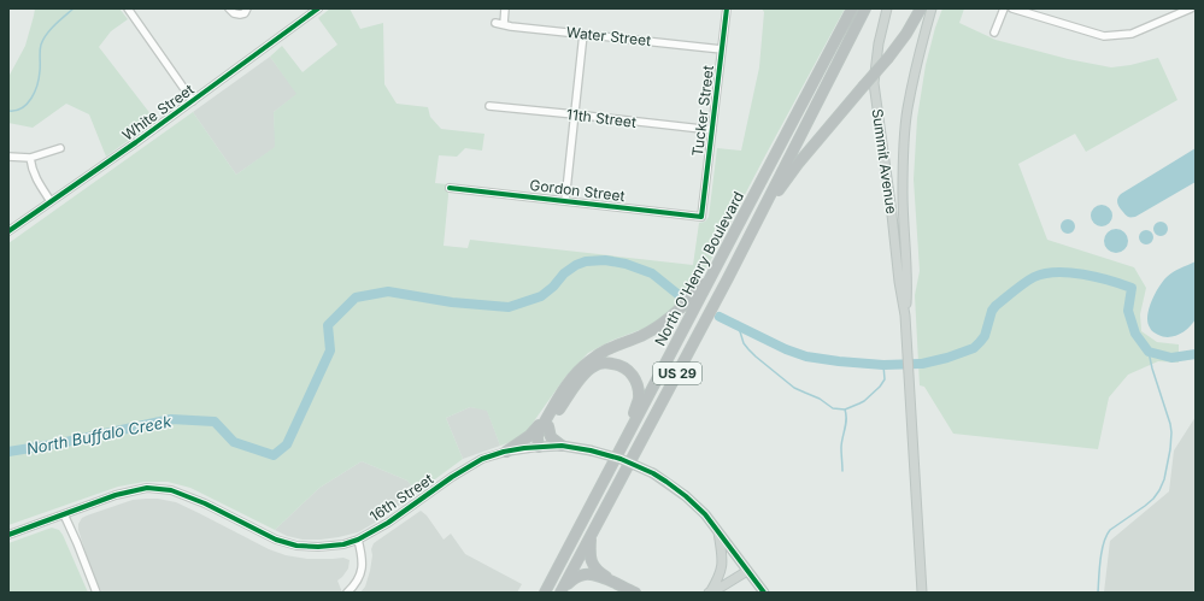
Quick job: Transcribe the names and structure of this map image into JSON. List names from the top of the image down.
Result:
{
  "streets": {
    "highway": ["North O'Henry Boulevard", "US 29"],
    "main road": ["Summit Avenue", "16th Street"],
    "street": [
      "Water Street",
      "Tucker Street",
      "White Street",
      "11th Street",
      "Gordon Street"
    ]
  },
  "crossings": [
    ["Water Street", "Tucker Street"],
    ["Tucker Street", "11th Street"],
    ["Tucker Street", "Gordon Street"]
  ],
  "water": ["North Buffalo Creek"]
}
